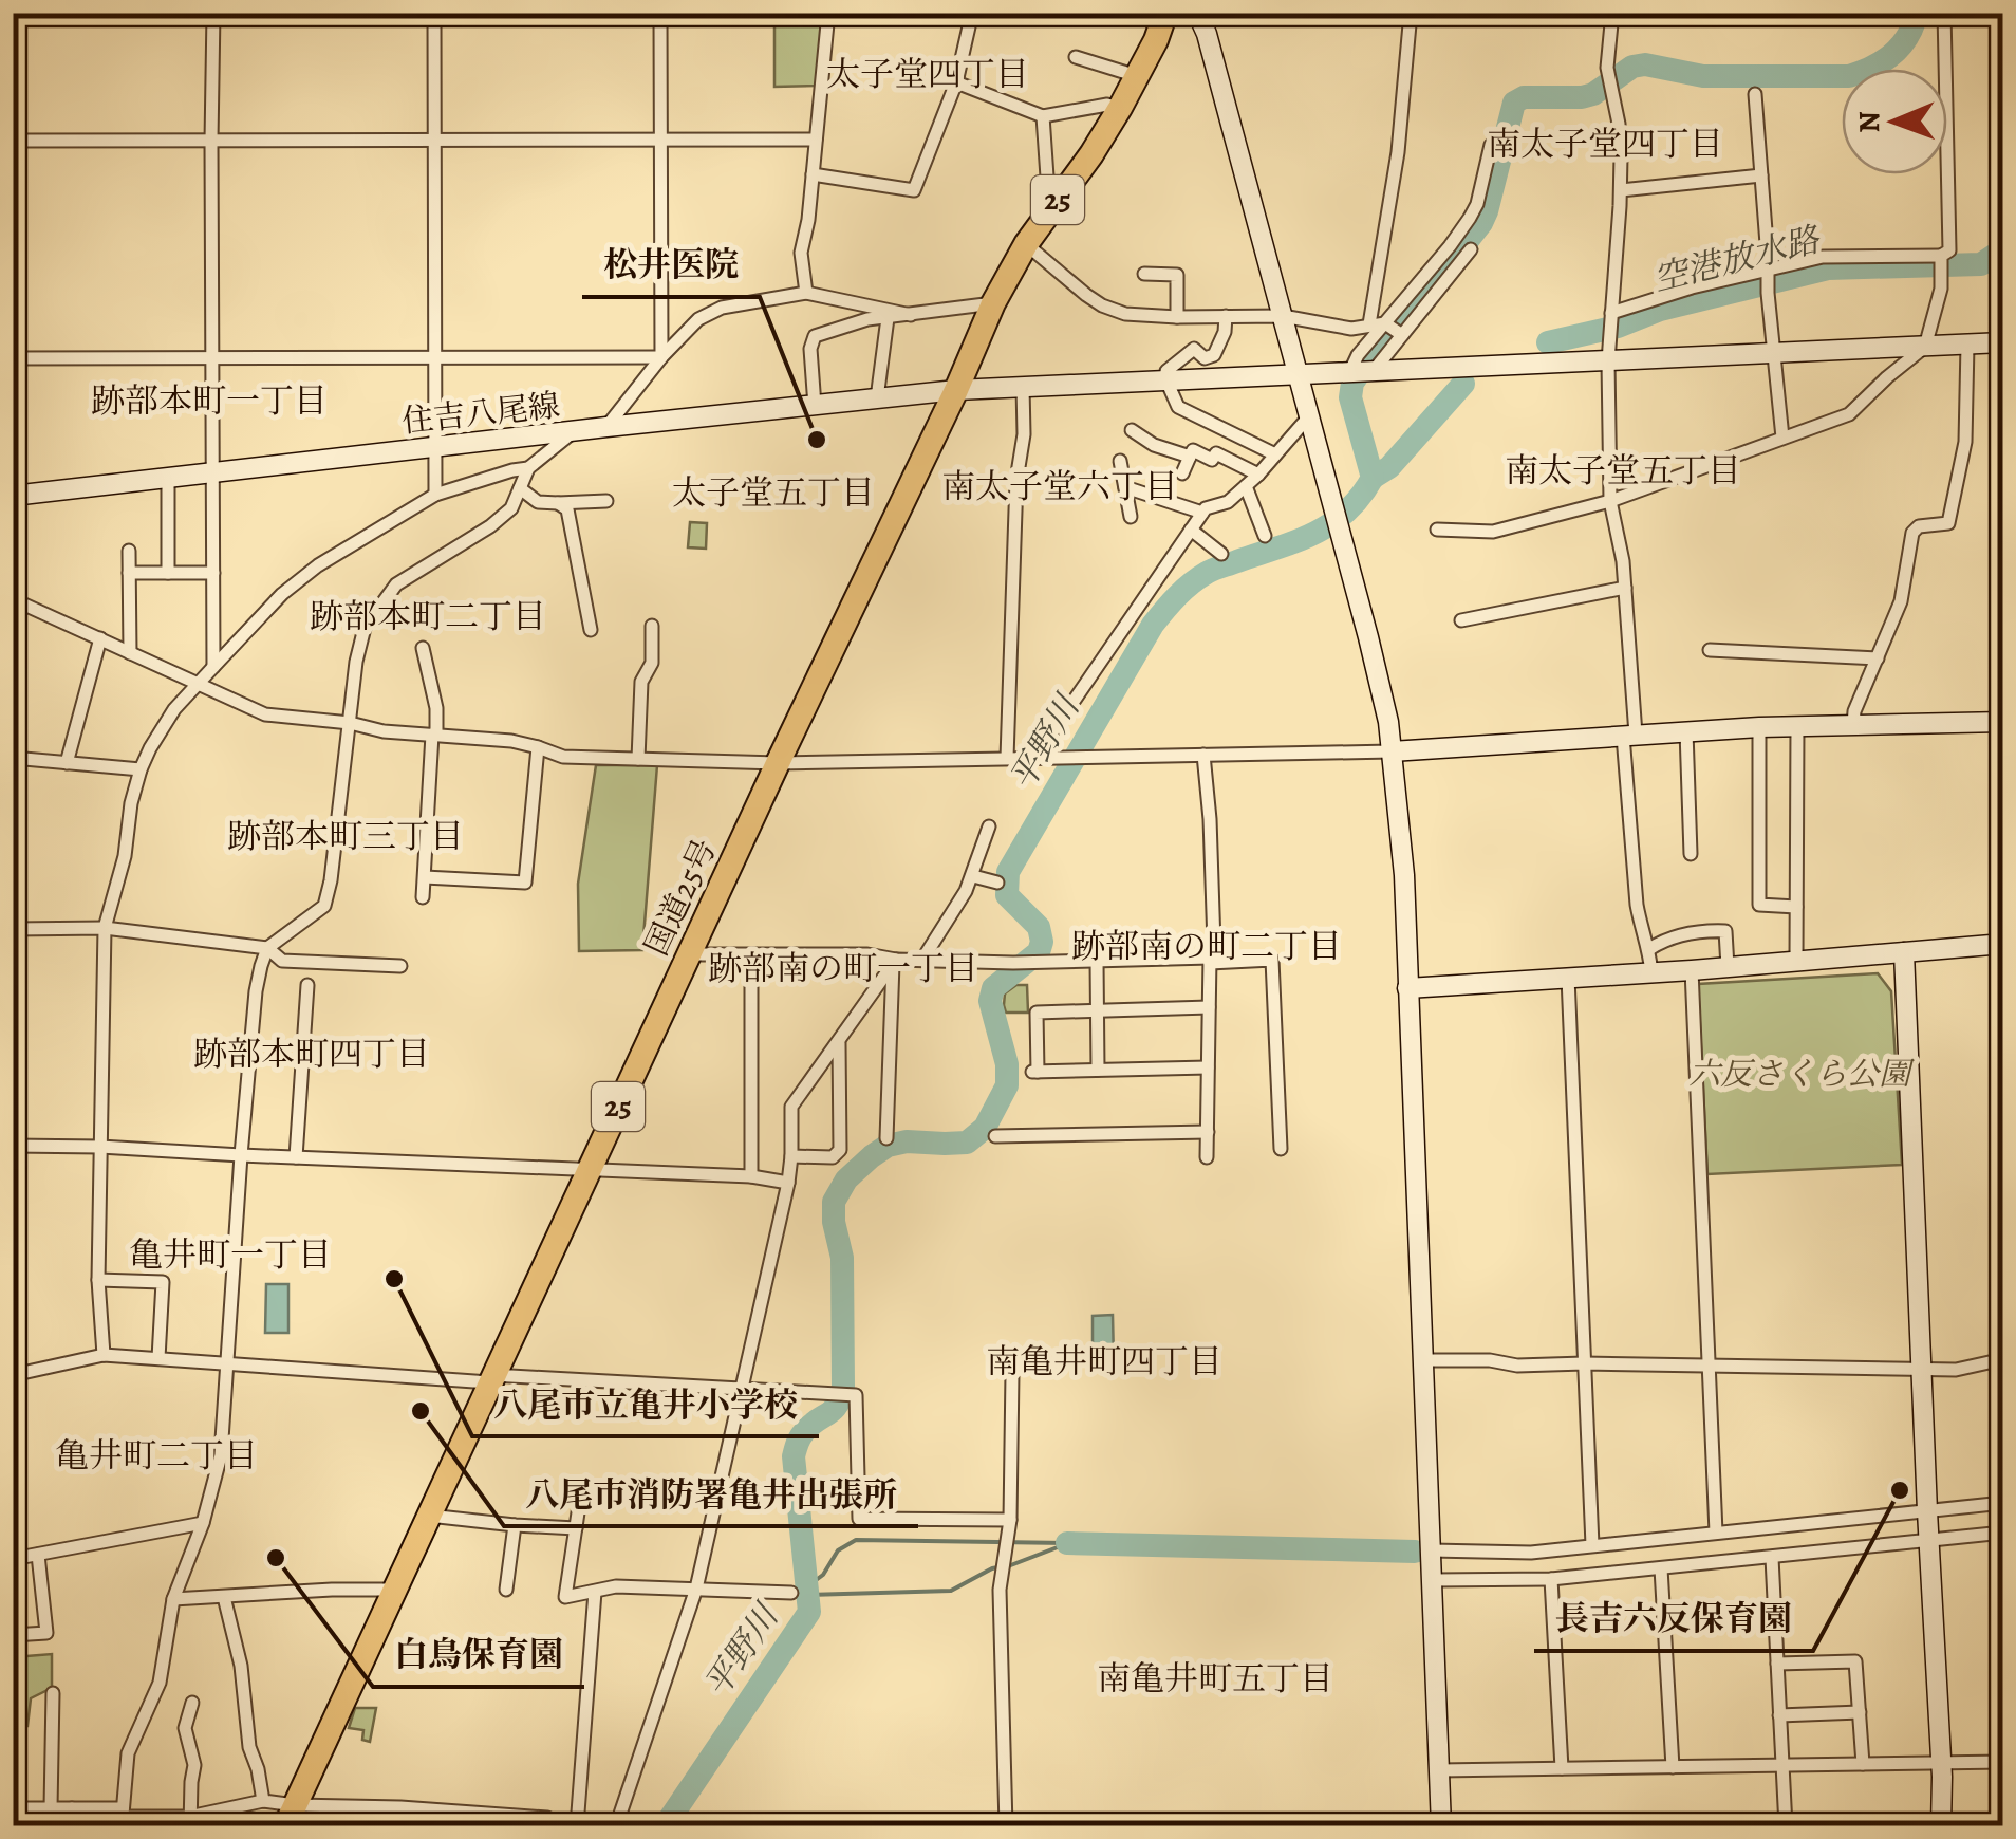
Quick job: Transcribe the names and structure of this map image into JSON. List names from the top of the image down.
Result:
{
  "streets": {
    "highway": ["25", "国道25号"],
    "street": ["住吉八尾線"]
  },
  "crossings": [
    ["住吉八尾線", "国道25号"]
  ],
  "districts": [
    "太子堂四丁目",
    "南太子堂四丁目",
    "跡部本町一丁目",
    "南太子堂五丁目",
    "南太子堂六丁目",
    "太子堂五丁目",
    "跡部本町二丁目",
    "跡部本町三丁目",
    "跡部南の町二丁目",
    "跡部南の町一丁目",
    "跡部本町四丁目",
    "亀井町一丁目",
    "南亀井町四丁目",
    "亀井町二丁目",
    "南亀井町五丁目"
  ],
  "water": ["空港放水路", "平野川"],
  "parks": ["六反さくら公園"],
  "places": [
    "松井医院",
    "八尾市立亀井小学校",
    "八尾市消防署亀井出張所",
    "長吉六反保育園",
    "白鳥保育園"
  ],
  "north": "left"
}
